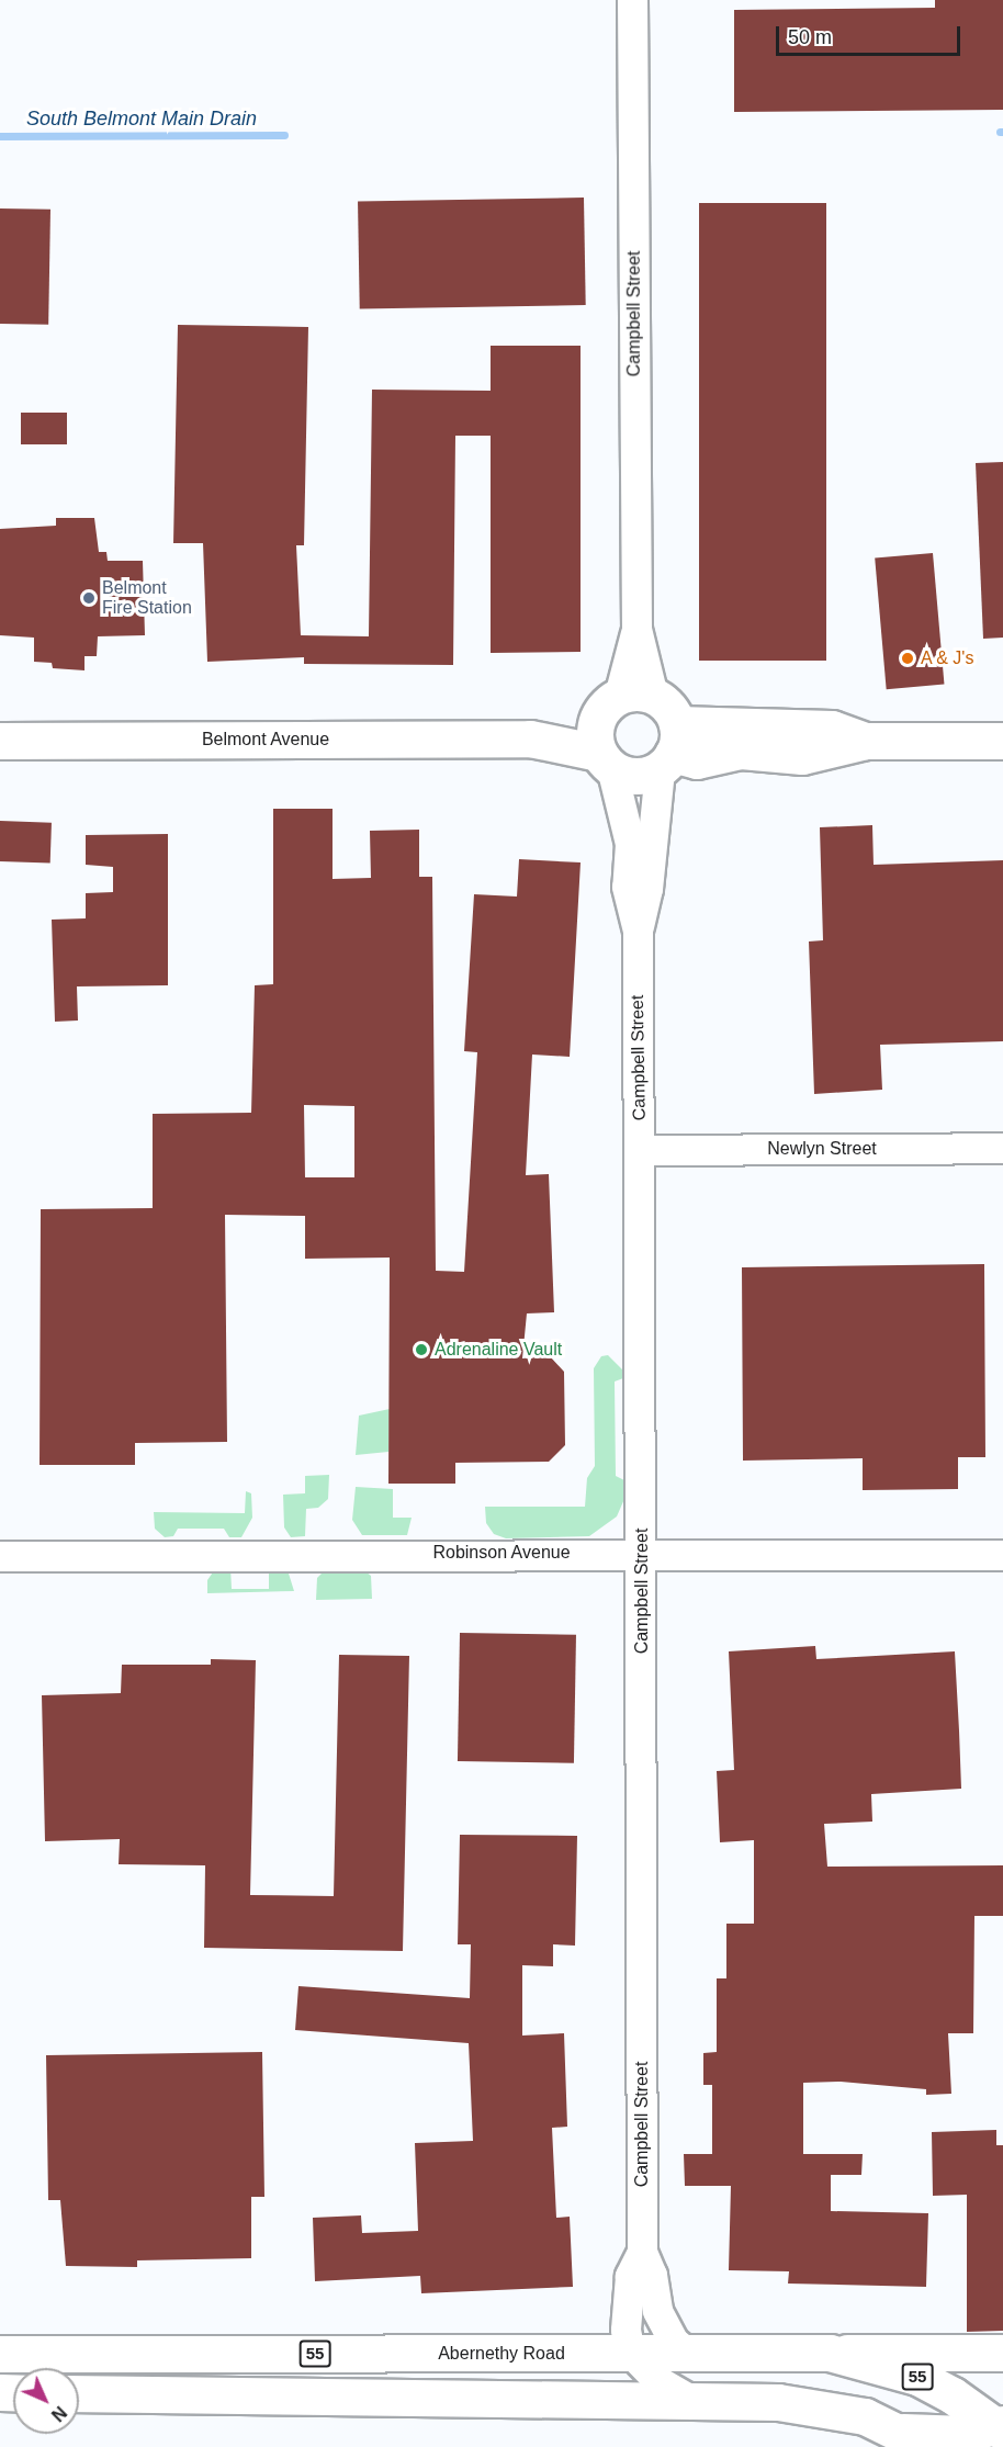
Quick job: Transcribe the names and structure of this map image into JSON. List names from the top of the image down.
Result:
{
  "streets": {
    "main road": ["Belmont Avenue", "55", "Abernethy Road"],
    "street": ["Campbell Street", "Newlyn Street", "Robinson Avenue"]
  },
  "crossings": [
    ["Campbell Street", "Belmont Avenue"],
    ["Campbell Street", "Newlyn Street"],
    ["Campbell Street", "Robinson Avenue"],
    ["Campbell Street", "Abernethy Road"],
    ["55", "Abernethy Road"]
  ],
  "water": ["South Belmont Main Drain"],
  "places": ["Belmont Fire Station", "A & J's", "Adrenaline Vault"],
  "scale_bar": "50 m",
  "north": "bottom right"
}
